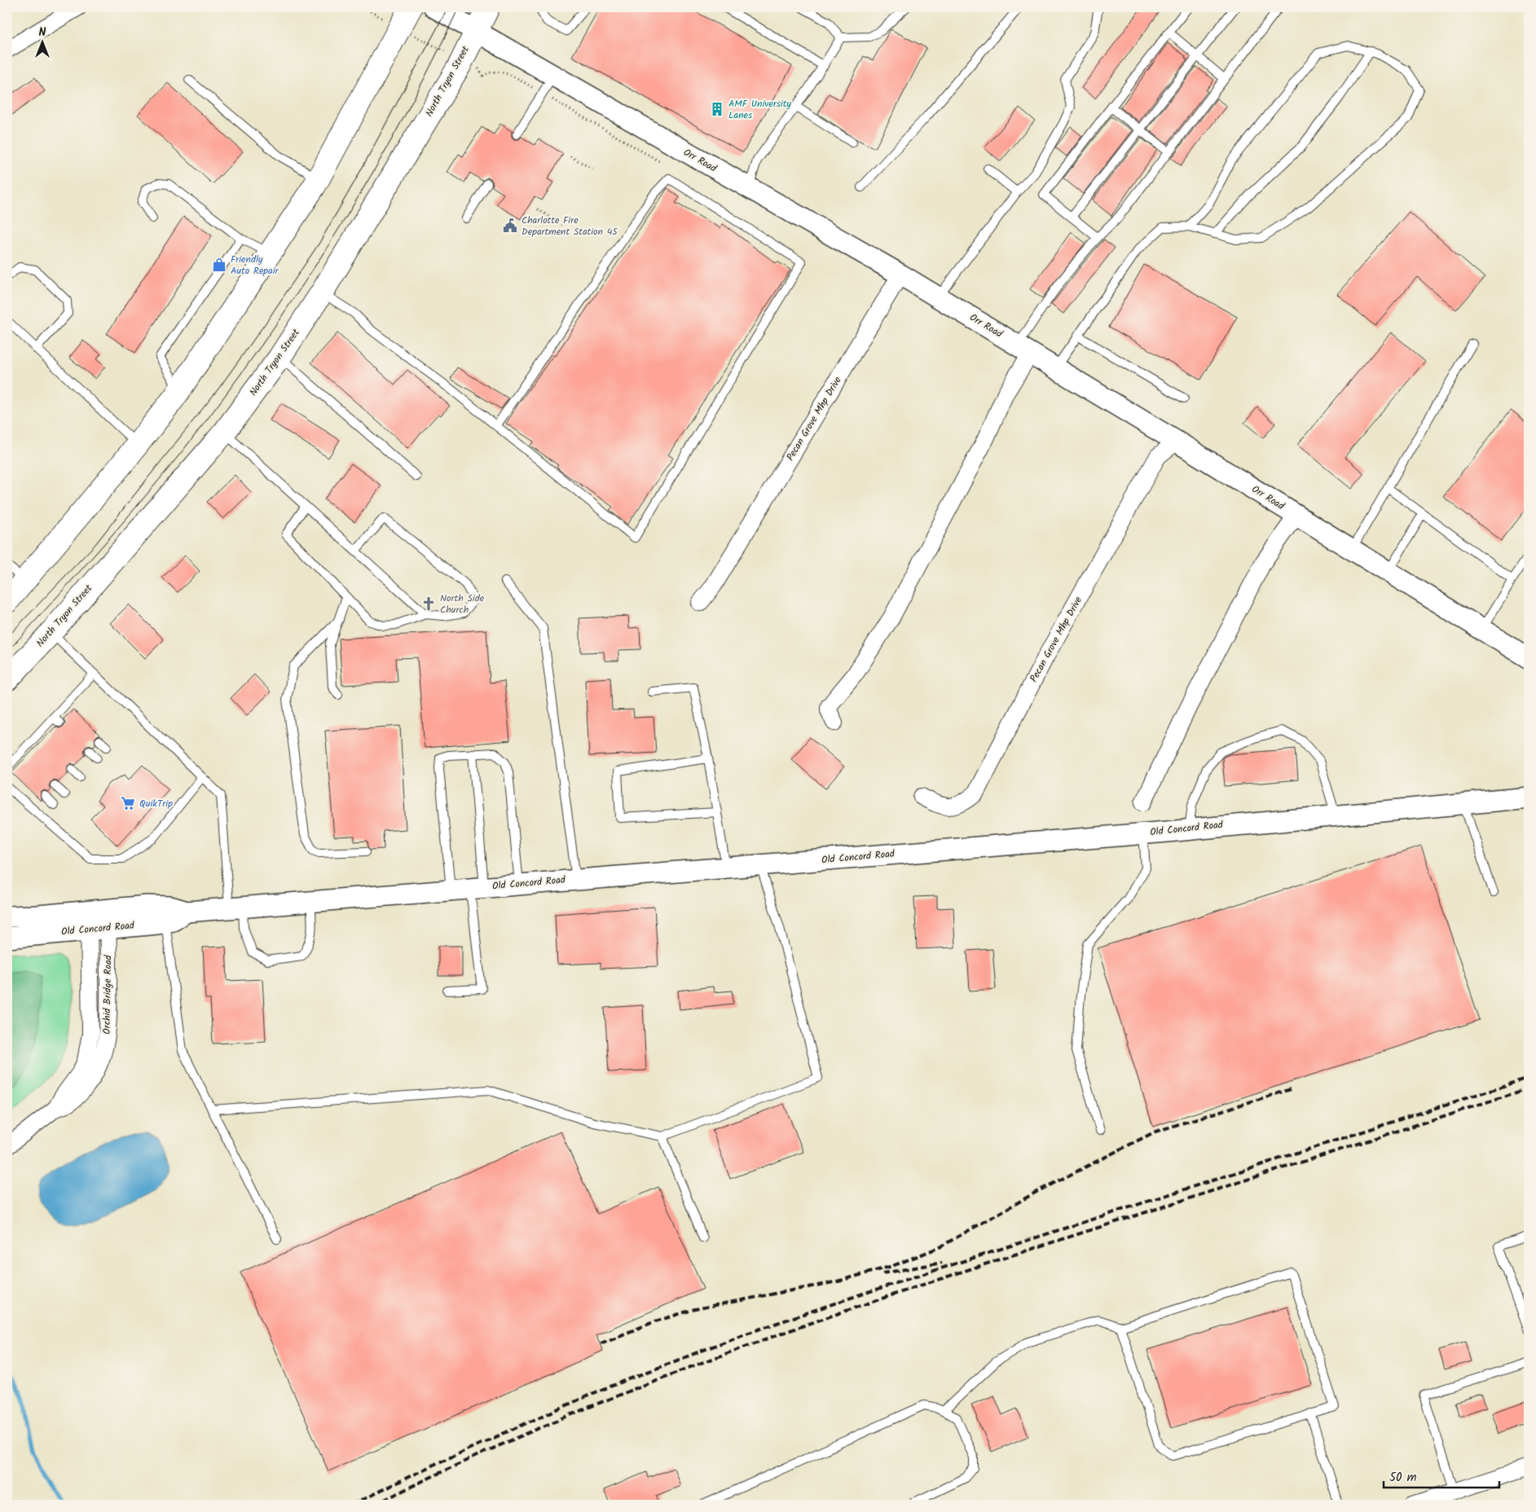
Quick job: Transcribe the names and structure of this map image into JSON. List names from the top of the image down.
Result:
{
  "streets": {
    "main road": ["North Tryon Street"],
    "street": [
      "Orr Road",
      "Pecan Grove Mhp Drive",
      "Old Concord Road",
      "Orchid Bridge Road"
    ]
  },
  "crossings": [
    ["North Tryon Street", "Orr Road"],
    ["Orr Road", "Pecan Grove Mhp Drive"],
    ["Old Concord Road", "Orchid Bridge Road"]
  ],
  "places": {
    "building": ["AMF University Lanes"],
    "public building": ["Charlotte Fire Department Station 45"],
    "shop": ["Friendly Auto Repair"],
    "church": ["North Side Church"],
    "supermarket": ["QuikTrip"]
  },
  "scale_bar": "50 m",
  "north": "top"
}
